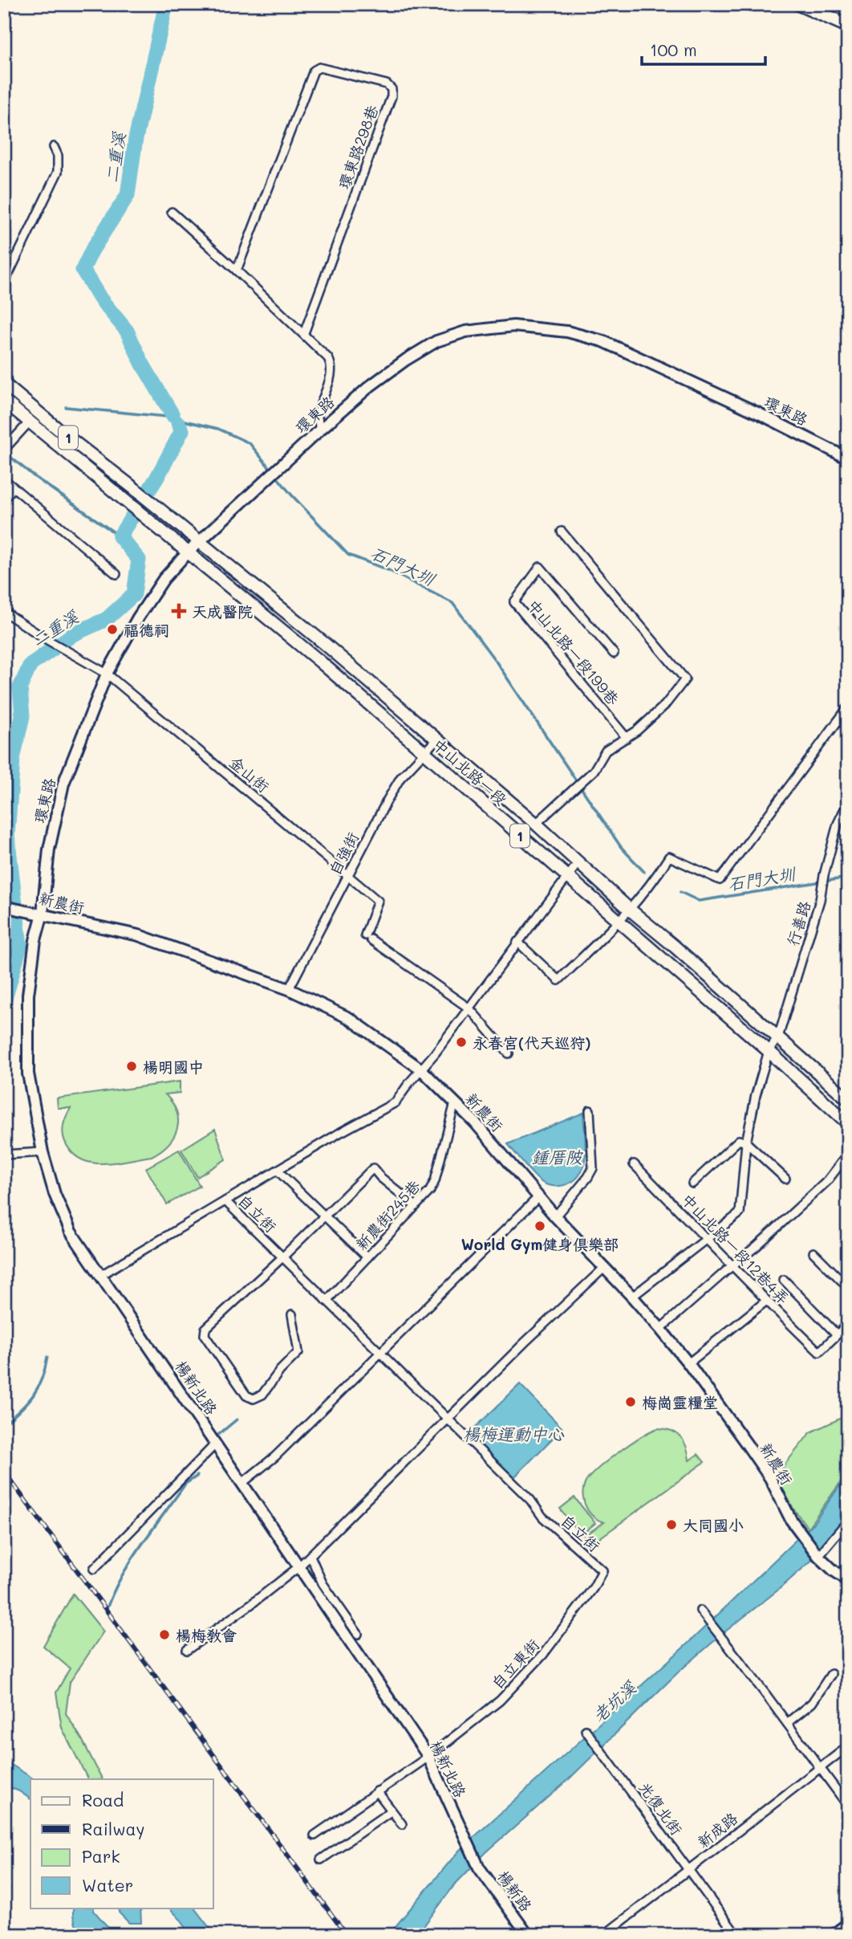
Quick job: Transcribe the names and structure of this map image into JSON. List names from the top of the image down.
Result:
{
  "streets": {
    "main road": ["1", "中山北路一段"],
    "street": [
      "環東路298巷",
      "環東路",
      "中山北路一段199巷",
      "金山街",
      "自強街",
      "新農街",
      "行善路",
      "自立街",
      "新農街245巷",
      "中山北路一段12巷4弄",
      "楊新北路",
      "自立東街",
      "光復北街",
      "新成路",
      "楊新路"
    ]
  },
  "crossings": [
    ["環東路", "中山北路一段"],
    ["環東路", "金山街"],
    ["環東路", "新農街"],
    ["環東路", "楊新北路"],
    ["1", "中山北路一段"],
    ["中山北路一段", "自強街"],
    ["中山北路一段", "行善路"],
    ["中山北路一段", "自立街"],
    ["金山街", "自強街"],
    ["金山街", "自立街"],
    ["自強街", "新農街"],
    ["新農街", "自立街"],
    ["新農街", "新農街245巷"],
    ["新農街", "楊新北路"],
    ["行善路", "中山北路一段12巷4弄"],
    ["自立街", "新農街245巷"],
    ["自立街", "自立東街"],
    ["楊新北路", "自立東街"],
    ["楊新北路", "楊新路"],
    ["光復北街", "新成路"]
  ],
  "water": [
    "二重溪",
    "石門大圳",
    "鍾厝陂",
    "楊梅運動中心",
    "老坑溪"
  ],
  "places": {
    "health": ["天成醫院"],
    "other": [
      "福德祠",
      "永春宮(代天巡狩)",
      "楊明國中",
      "World Gym健身俱樂部",
      "梅崗靈糧堂",
      "大同國小",
      "楊梅教會"
    ]
  },
  "legend": [
    "Road",
    "Railway",
    "Park",
    "Water"
  ],
  "scale_bar": "100 m"
}
